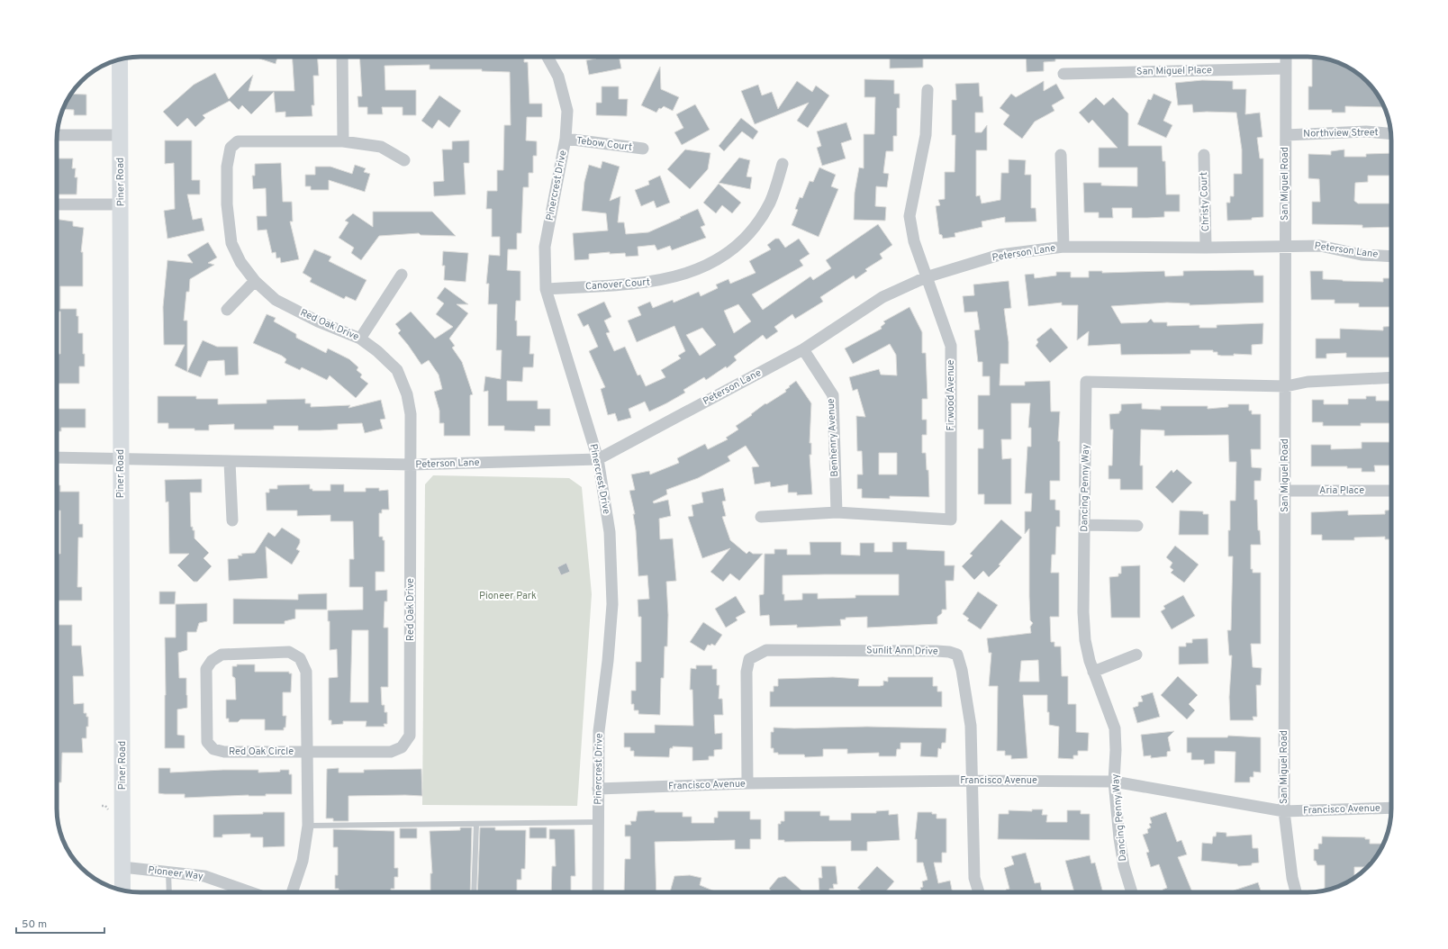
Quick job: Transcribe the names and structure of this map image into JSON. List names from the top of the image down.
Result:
{
  "streets": {
    "main road": ["Piner Road"],
    "street": [
      "San Miguel Place",
      "Northview Street",
      "Tebow Court",
      "San Miguel Road",
      "Pinercrest Drive",
      "Christy Court",
      "Peterson Lane",
      "Canover Court",
      "Red Oak Drive",
      "Firwood Avenue",
      "Benhenry Avenue",
      "Dancing Penny Way",
      "Aria Place",
      "Sunlit Ann Drive",
      "Red Oak Circle",
      "Francisco Avenue",
      "Pioneer Way"
    ]
  },
  "crossings": [
    ["San Miguel Place", "San Miguel Road"],
    ["Northview Street", "San Miguel Road"],
    ["Tebow Court", "Pinercrest Drive"],
    ["Piner Road", "Peterson Lane"],
    ["Piner Road", "Pioneer Way"],
    ["San Miguel Road", "Peterson Lane"],
    ["San Miguel Road", "Dancing Penny Way"],
    ["San Miguel Road", "Aria Place"],
    ["San Miguel Road", "Francisco Avenue"],
    ["Pinercrest Drive", "Peterson Lane"],
    ["Pinercrest Drive", "Canover Court"],
    ["Pinercrest Drive", "Francisco Avenue"],
    ["Christy Court", "Peterson Lane"],
    ["Peterson Lane", "Red Oak Drive"],
    ["Peterson Lane", "Firwood Avenue"],
    ["Peterson Lane", "Benhenry Avenue"],
    ["Red Oak Drive", "Red Oak Circle"],
    ["Firwood Avenue", "Benhenry Avenue"],
    ["Dancing Penny Way", "Francisco Avenue"],
    ["Sunlit Ann Drive", "Francisco Avenue"]
  ],
  "parks": ["Pioneer Park"],
  "scale_bar": "50 m"
}
